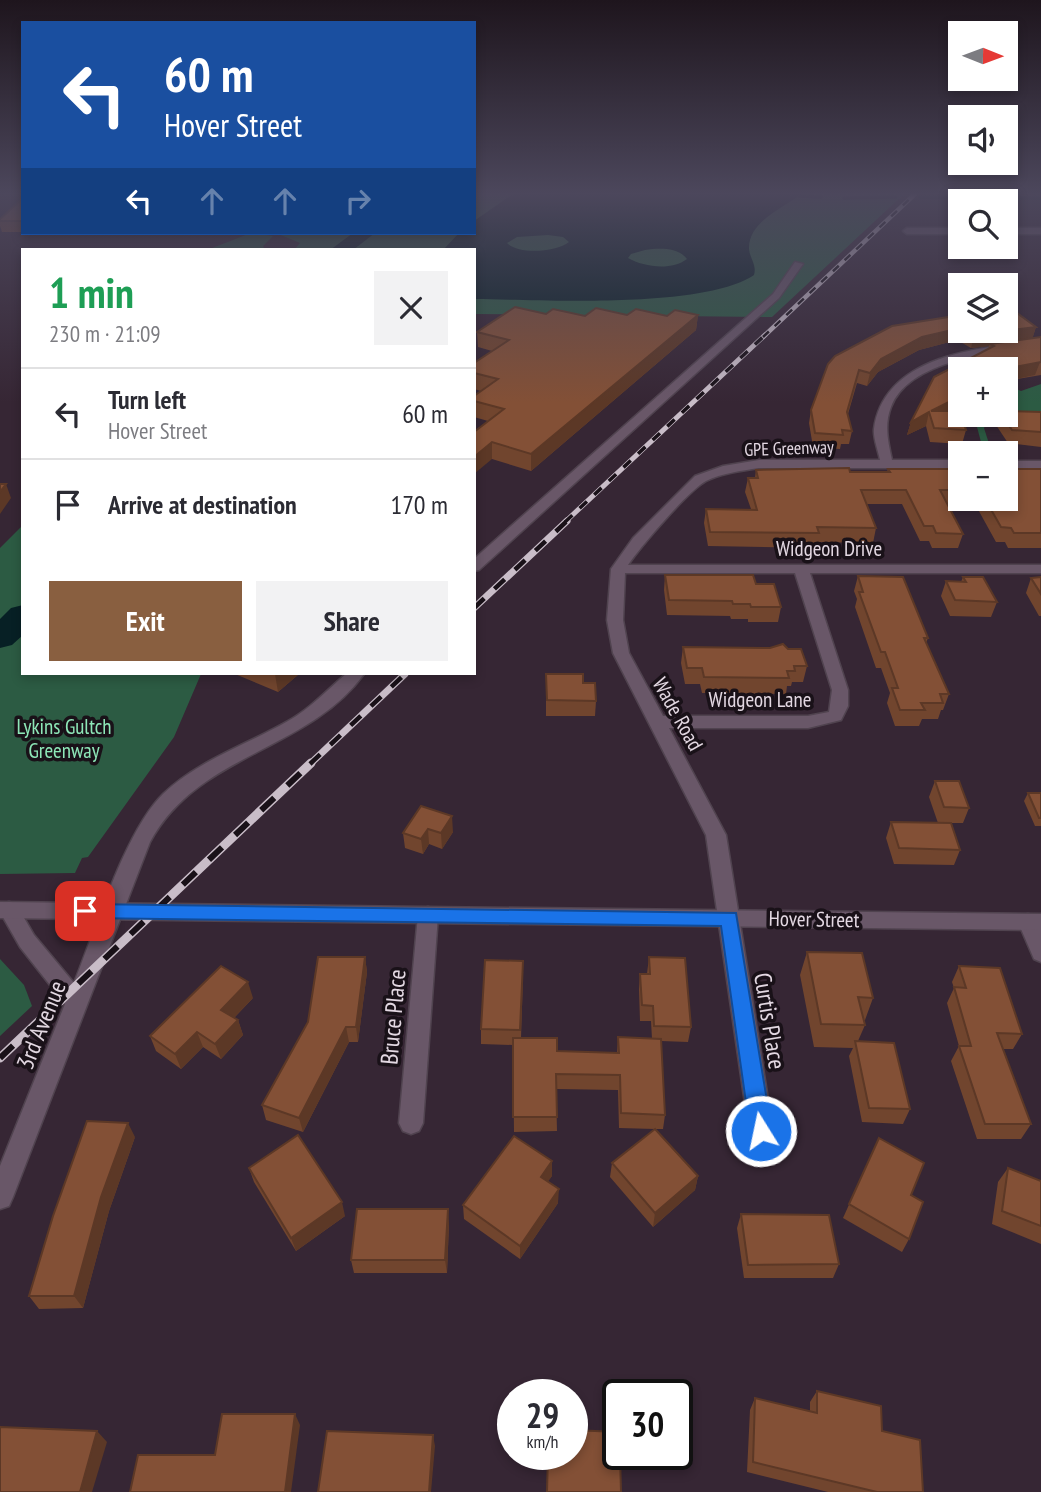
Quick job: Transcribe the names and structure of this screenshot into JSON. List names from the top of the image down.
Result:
{
  "streets": {
    "street": [
      "GPE Greenway",
      "Widgeon Drive",
      "Widgeon Lane",
      "Wade Road",
      "Hover Street",
      "Bruce Place",
      "Curtis Place",
      "3rd Avenue"
    ]
  },
  "crossings": [
    ["GPE Greenway", "Widgeon Drive"],
    ["GPE Greenway", "Wade Road"],
    ["Widgeon Drive", "Widgeon Lane"],
    ["Widgeon Drive", "Wade Road"],
    ["Widgeon Lane", "Wade Road"],
    ["Wade Road", "Hover Street"],
    ["Wade Road", "Curtis Place"],
    ["Hover Street", "Bruce Place"],
    ["Hover Street", "Curtis Place"],
    ["Hover Street", "3rd Avenue"]
  ],
  "parks": ["Lykins Gultch Greenway"],
  "north": "right",
  "page": {
    "map_buttons": ["+", "−"],
    "turn": ["60 m", "Hover Street"],
    "heading": ["1 min", "230 m · 21:09"],
    "list": [
      {
        "name": "Turn left",
        "note": "Hover Street",
        "value": "60 m"
      },
      {
        "name": "Arrive at destination",
        "value": "170 m"
      }
    ],
    "buttons": ["Exit", "Share"],
    "speed": "29 km/h",
    "limit": "30"
  }
}
